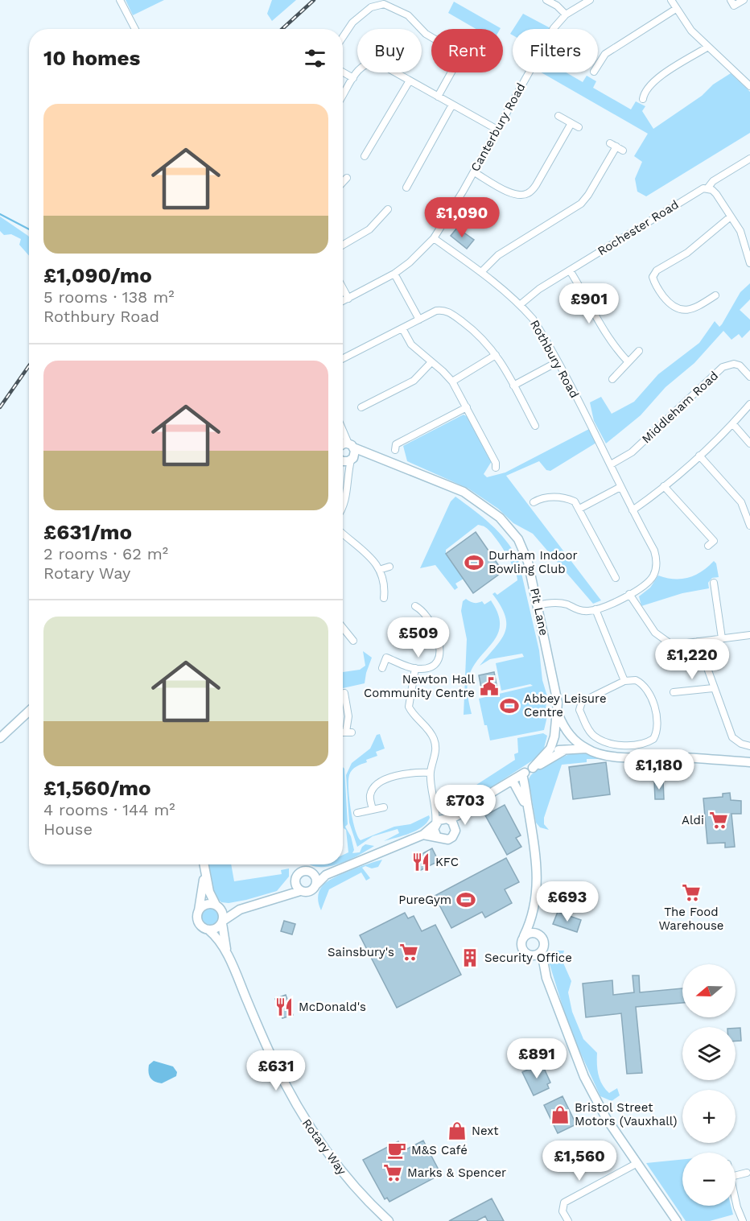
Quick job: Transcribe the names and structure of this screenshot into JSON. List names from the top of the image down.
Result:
{
  "streets": {
    "street": [
      "Canterbury Road",
      "Rochester Road",
      "Rothbury Road",
      "Middleham Road",
      "Pit Lane",
      "Rotary Way"
    ]
  },
  "crossings": [
    ["Canterbury Road", "Rothbury Road"],
    ["Rochester Road", "Rothbury Road"],
    ["Rothbury Road", "Middleham Road"],
    ["Rothbury Road", "Pit Lane"]
  ],
  "places": {
    "sports": ["Durham Indoor Bowling Club", "Abbey Leisure Centre", "PureGym"],
    "public building": ["Newton Hall Community Centre"],
    "supermarket": [
      "Aldi",
      "The Food Warehouse",
      "Sainsbury's",
      "Marks & Spencer"
    ],
    "restaurant": ["KFC", "McDonald's"],
    "building": ["Security Office"],
    "shop": ["Bristol Street Motors (Vauxhall)", "Next"],
    "cafe": ["M&S Café"]
  },
  "north": "left",
  "page": {
    "chip": ["Buy", "Rent", "Filters"],
    "heading": "10 homes",
    "list": [
      {
        "name": "£1,090/mo",
        "note": "5 rooms · 138 m² · Rothbury Road"
      },
      {
        "name": "£631/mo",
        "note": "2 rooms · 62 m² · Rotary Way"
      },
      {
        "name": "£1,560/mo",
        "note": "4 rooms · 144 m² · House"
      }
    ],
    "price": [
      "£1,090",
      "£901",
      "£509",
      "£1,220",
      "£1,180",
      "£703",
      "£693",
      "£891",
      "£631",
      "£1,560"
    ],
    "map_buttons": ["+", "−"]
  }
}
